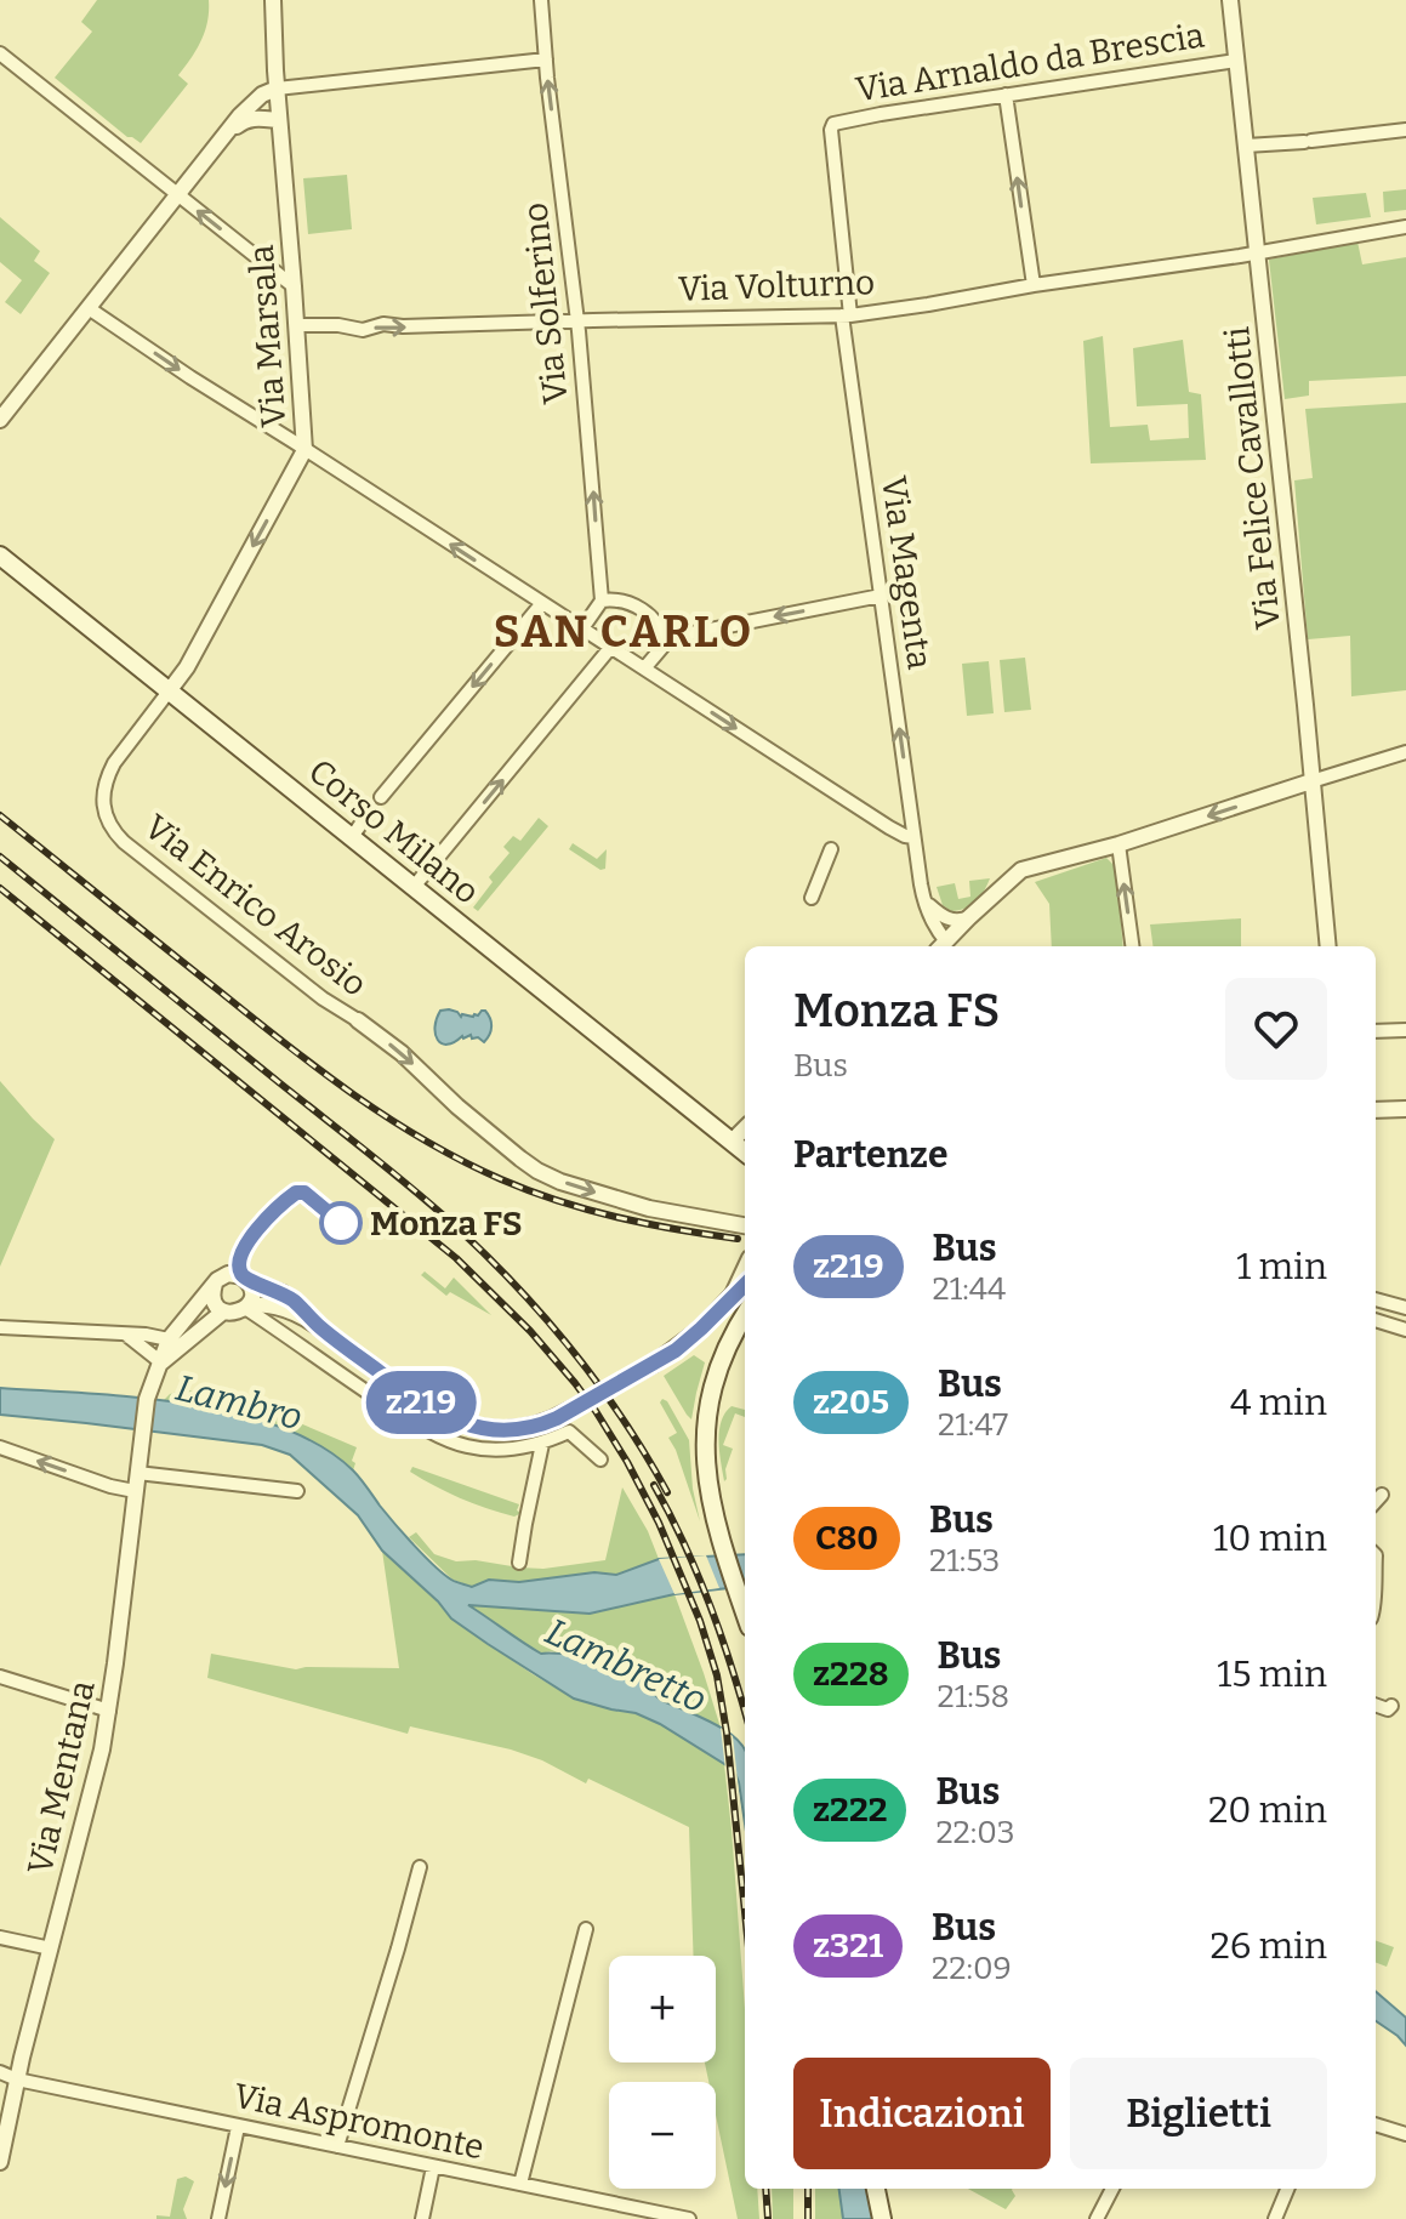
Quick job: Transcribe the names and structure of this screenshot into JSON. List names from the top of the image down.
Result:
{
  "streets": {
    "main road": ["Corso Milano"],
    "street": [
      "Via Arnaldo da Brescia",
      "Via Volturno",
      "Via Solferino",
      "Via Marsala",
      "Via Felice Cavallotti",
      "Via Magenta",
      "Via Enrico Arosio",
      "Via Mentana",
      "Via Aspromonte"
    ]
  },
  "crossings": [
    ["Via Arnaldo da Brescia", "Via Felice Cavallotti"],
    ["Via Arnaldo da Brescia", "Via Magenta"],
    ["Via Volturno", "Via Solferino"],
    ["Via Volturno", "Via Marsala"],
    ["Via Volturno", "Via Felice Cavallotti"],
    ["Via Volturno", "Via Magenta"],
    ["Via Marsala", "Corso Milano"],
    ["Via Marsala", "Via Enrico Arosio"],
    ["Corso Milano", "Via Enrico Arosio"],
    ["Via Mentana", "Via Aspromonte"]
  ],
  "one_way": ["Via Solferino", "Via Marsala", "Via Enrico Arosio"],
  "districts": ["SAN CARLO"],
  "water": ["Lambro", "Lambretto"],
  "places": ["Monza FS"],
  "lines": ["bus line z219"],
  "page": {
    "on_map": "z219",
    "heading": [
      ["Monza FS", "Bus"],
      "Partenze"
    ],
    "list": [
      {
        "mark": "z219",
        "name": "Bus",
        "note": "21:44",
        "value": "1 min"
      },
      {
        "mark": "z205",
        "name": "Bus",
        "note": "21:47",
        "value": "4 min"
      },
      {
        "mark": "C80",
        "name": "Bus",
        "note": "21:53",
        "value": "10 min"
      },
      {
        "mark": "z228",
        "name": "Bus",
        "note": "21:58",
        "value": "15 min"
      },
      {
        "mark": "z222",
        "name": "Bus",
        "note": "22:03",
        "value": "20 min"
      },
      {
        "mark": "z321",
        "name": "Bus",
        "note": "22:09",
        "value": "26 min"
      }
    ],
    "map_buttons": ["+", "−"],
    "buttons": ["Indicazioni", "Biglietti"]
  }
}
